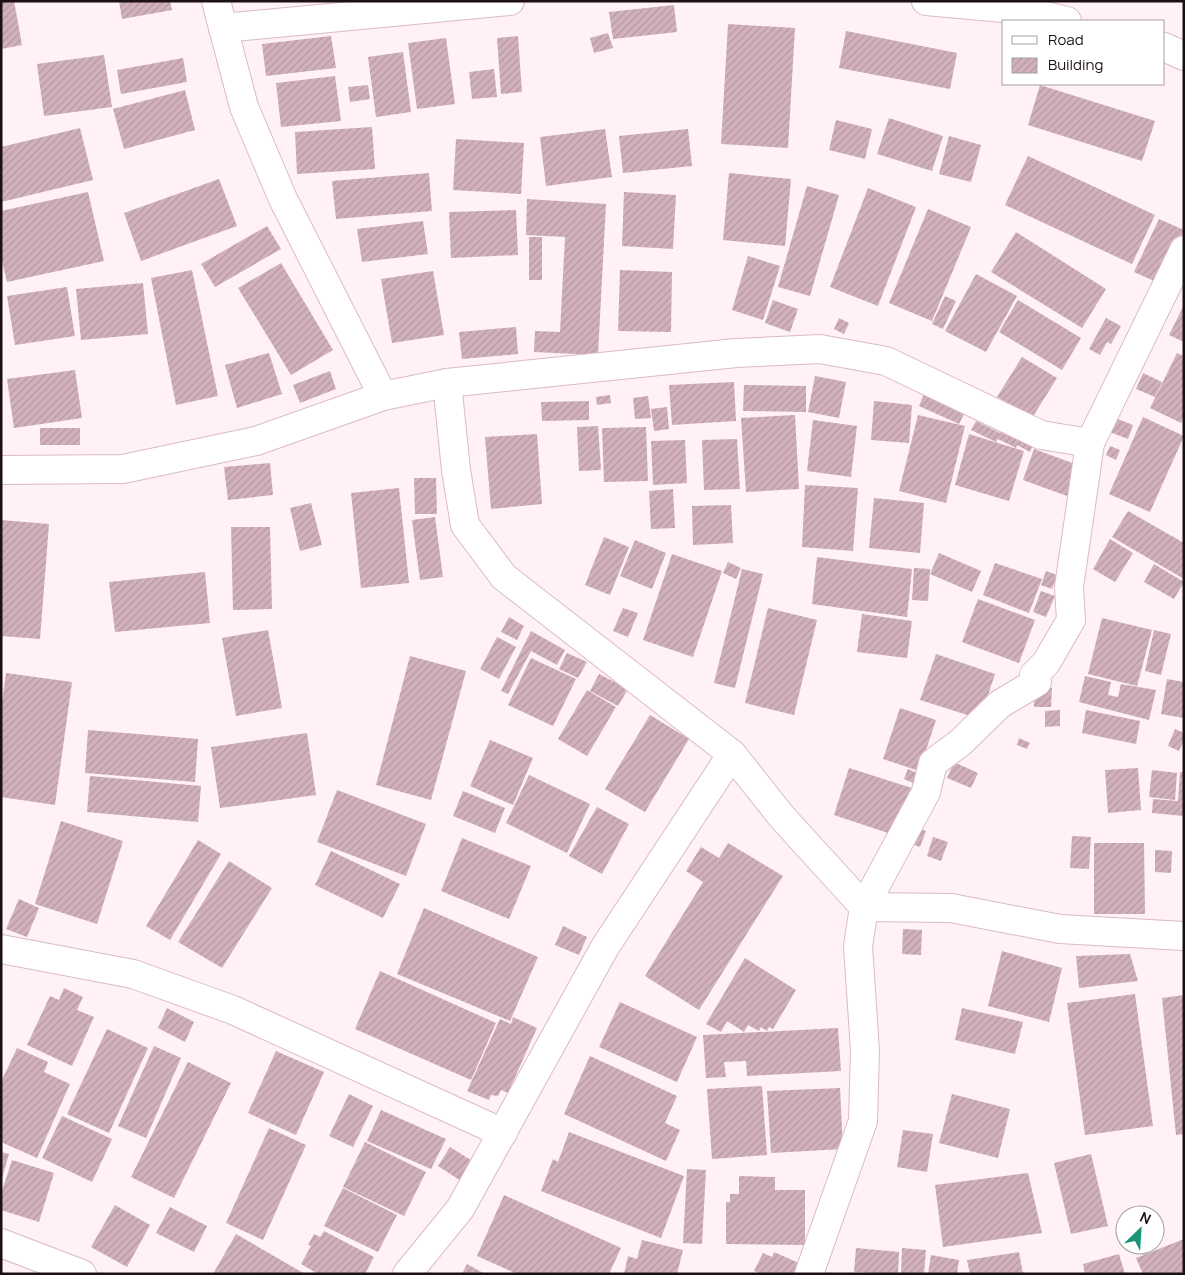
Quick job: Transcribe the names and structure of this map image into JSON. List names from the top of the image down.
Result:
{
  "legend": ["Road", "Building"],
  "north": "top right"
}
